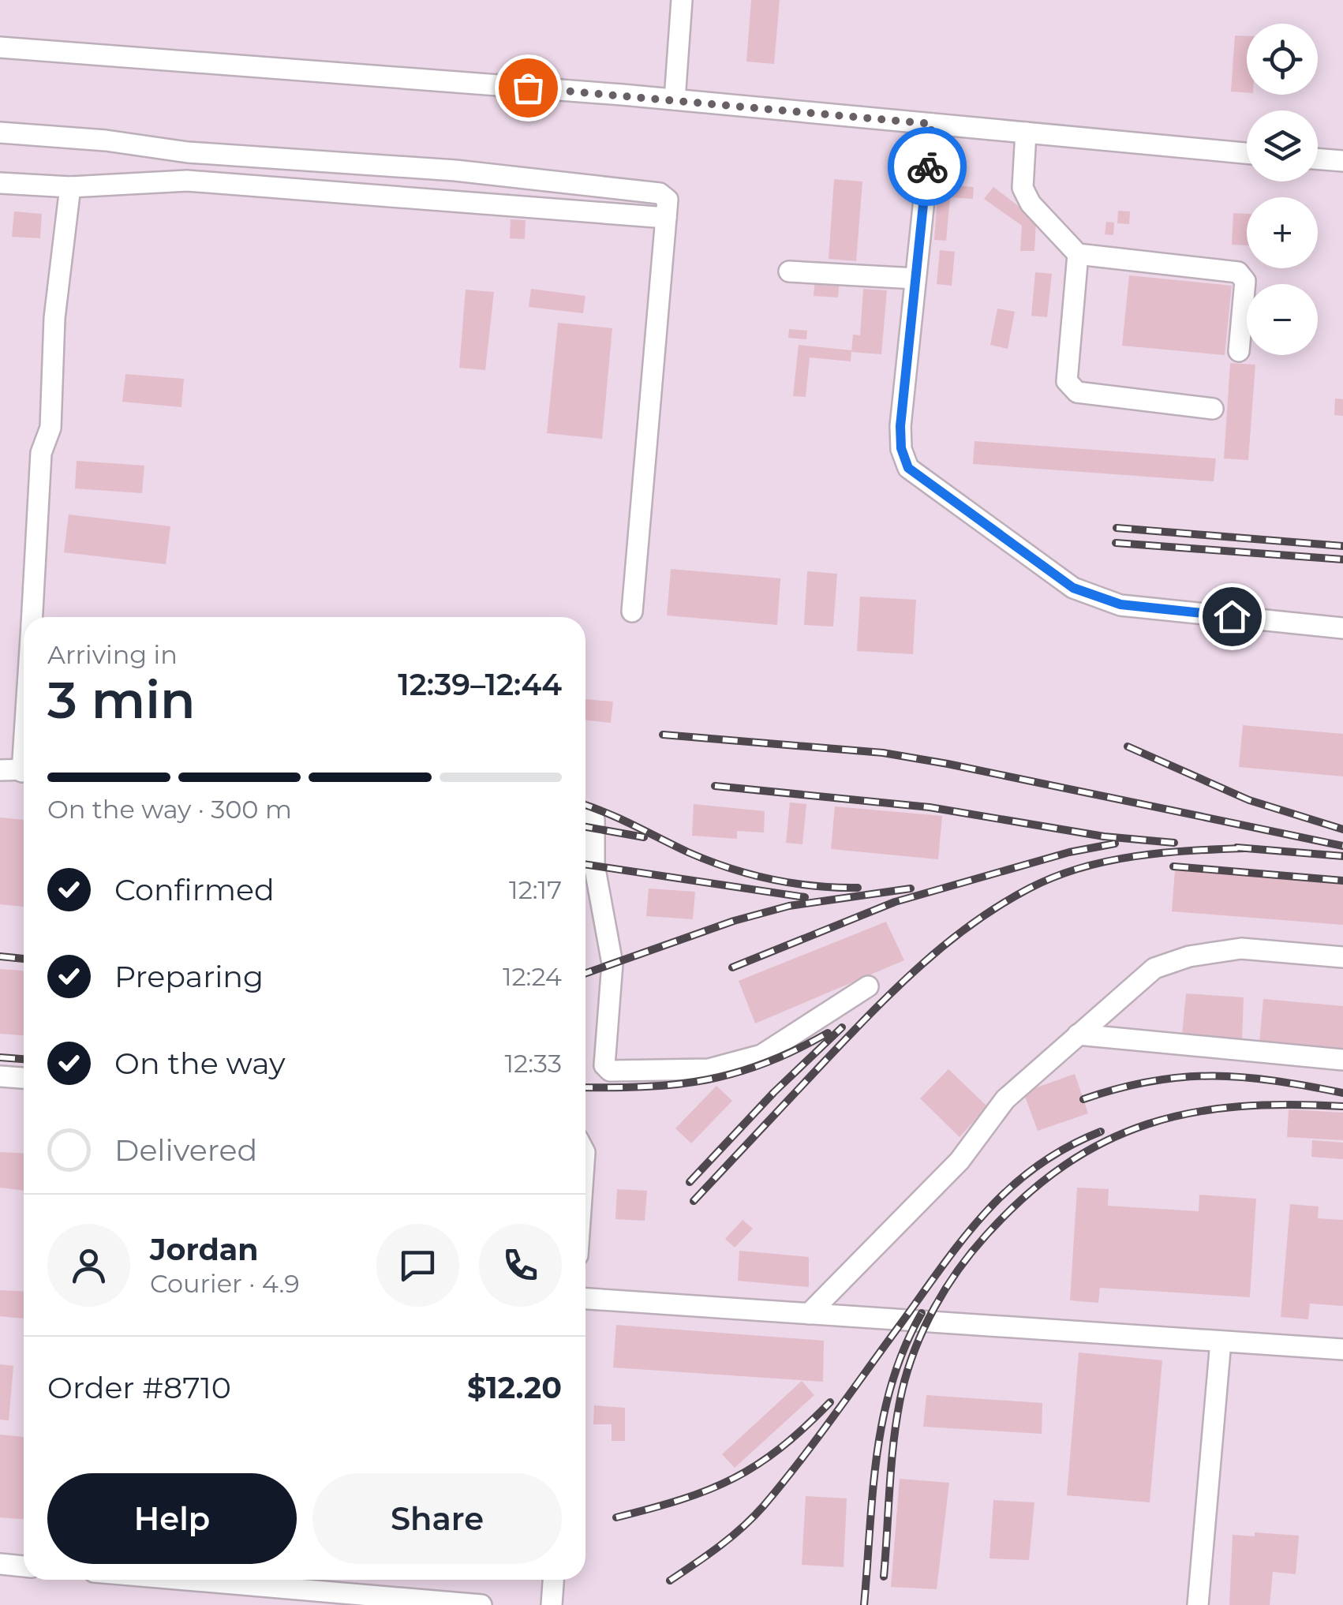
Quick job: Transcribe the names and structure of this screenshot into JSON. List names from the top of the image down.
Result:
{
  "page": {
    "map_buttons": ["+", "−"],
    "heading": ["3 min", "Arriving in", "12:39–12:44"],
    "panel": [
      "Jordan",
      "Courier · 4.9",
      "Order #8710",
      "$12.20"
    ],
    "bar": "On the way · 300 m",
    "list": [
      ["Confirmed", "12:17"],
      ["Preparing", "12:24"],
      ["On the way", "12:33"],
      "Delivered"
    ],
    "buttons": ["Help", "Share"]
  }
}
